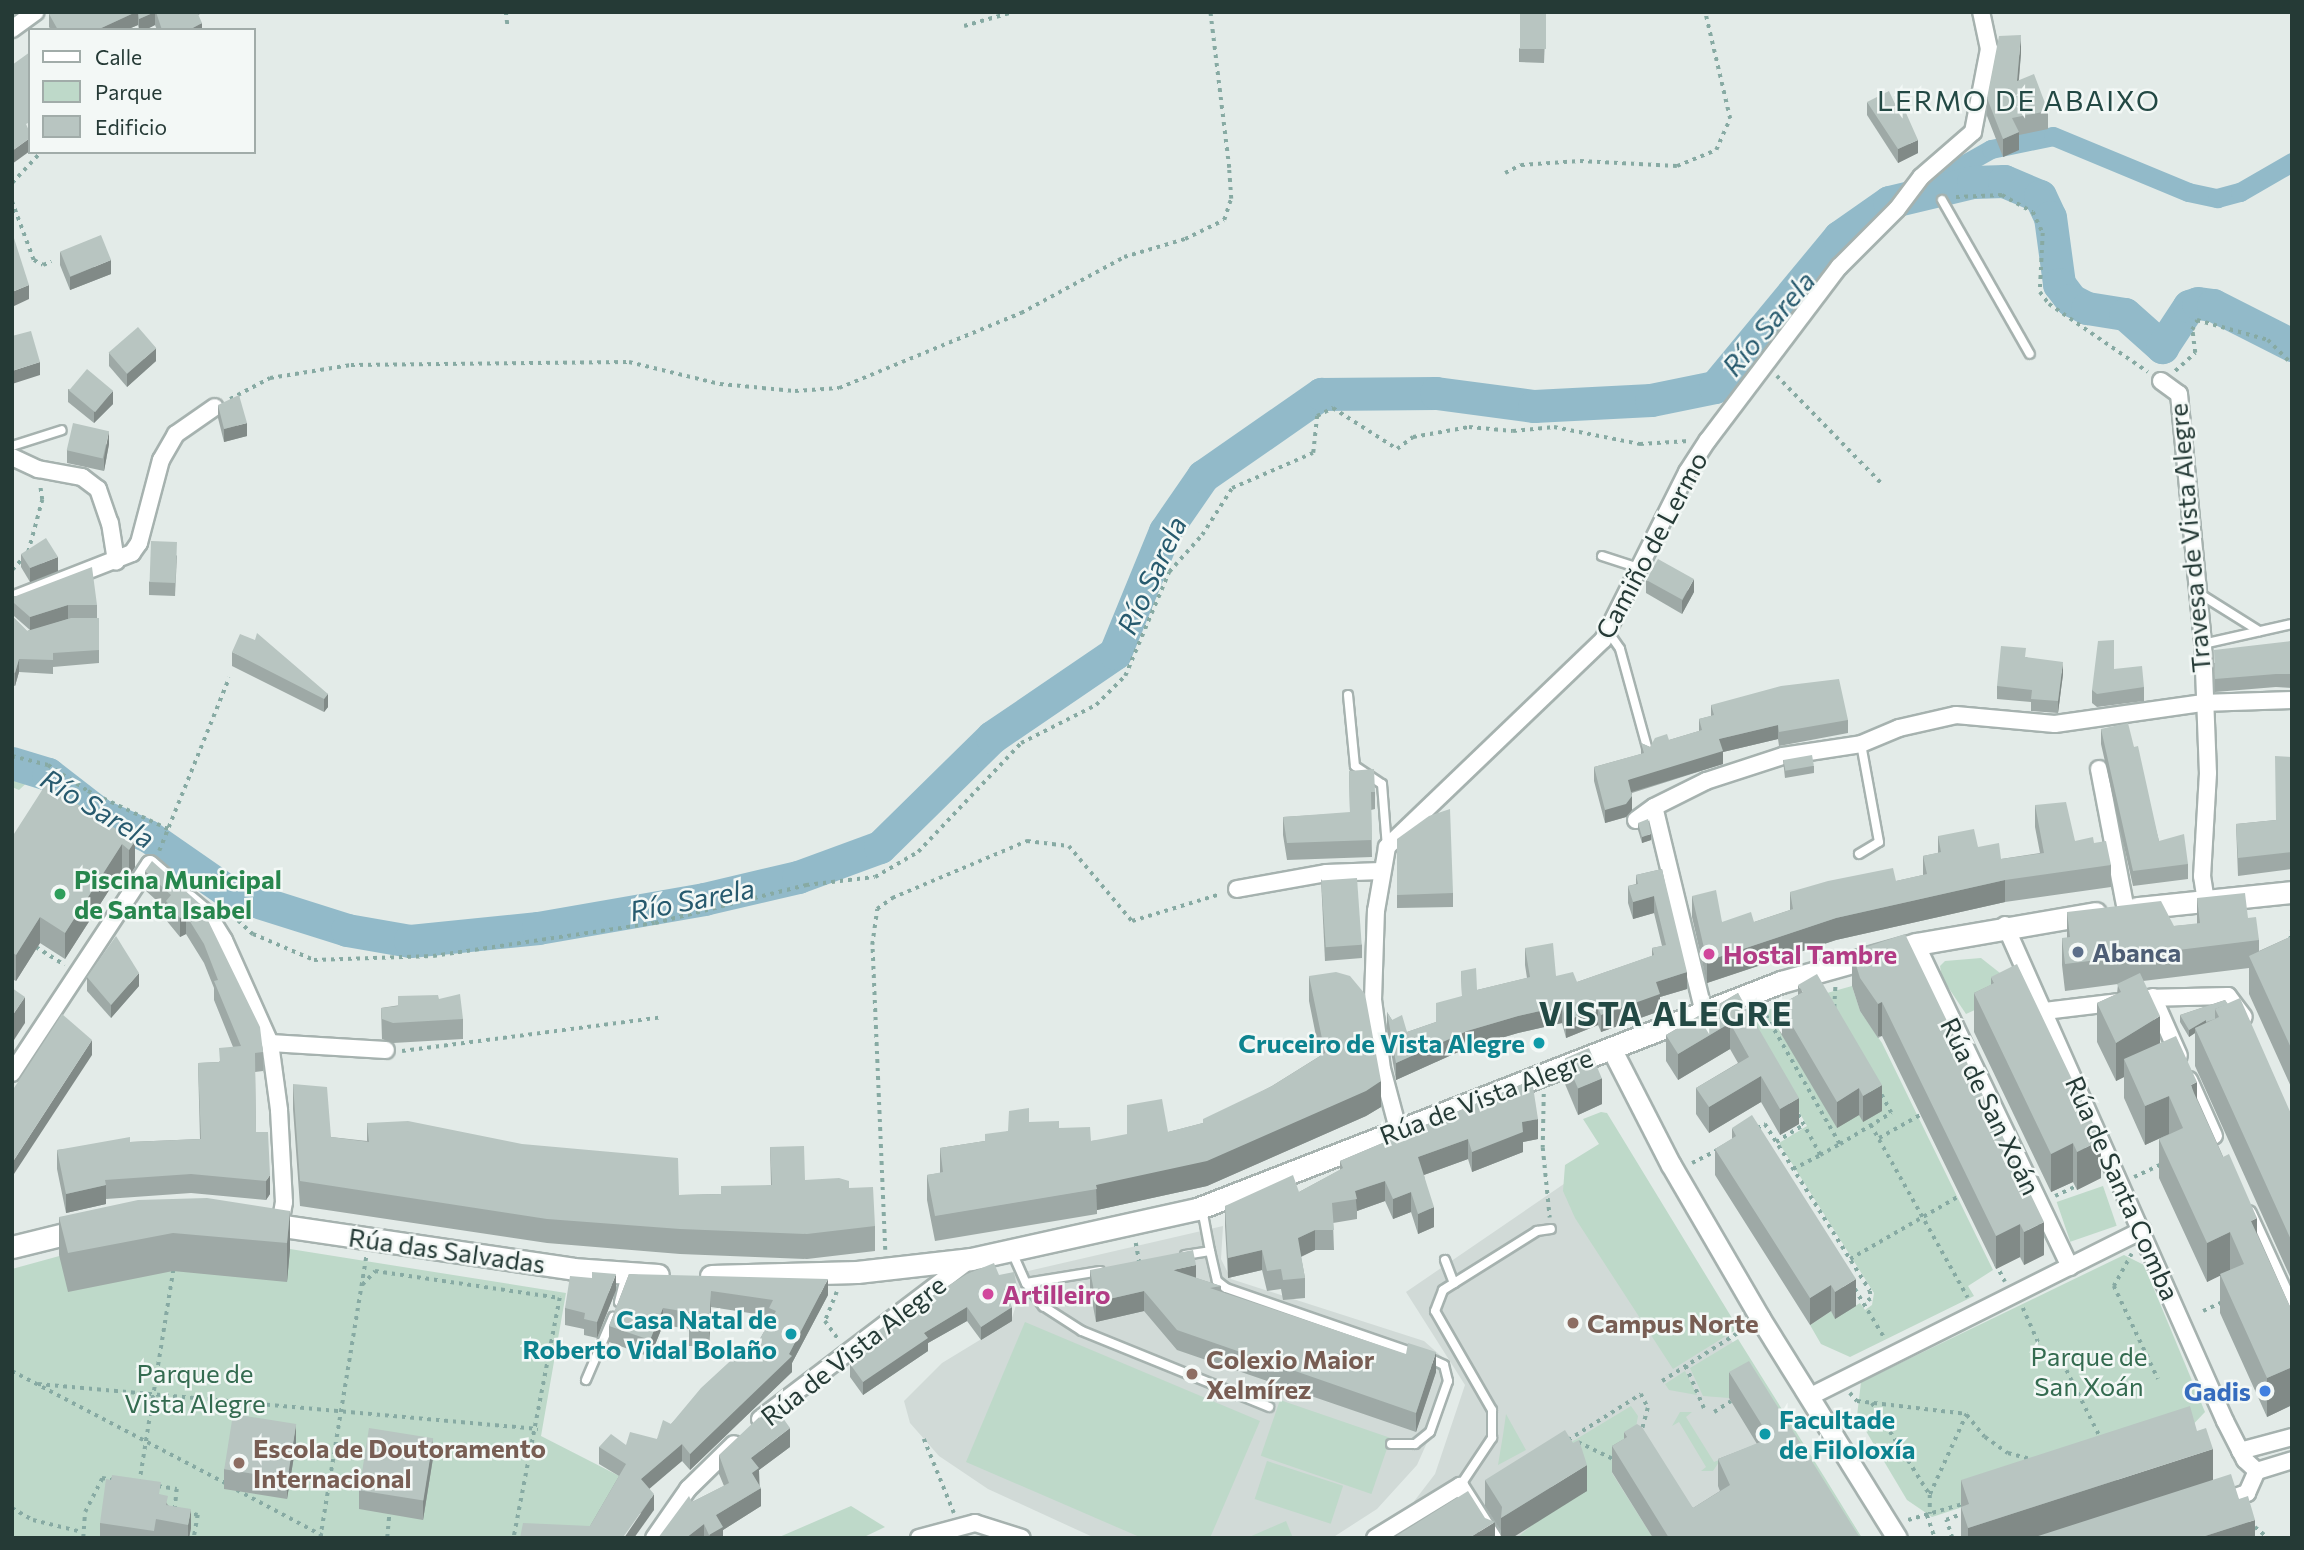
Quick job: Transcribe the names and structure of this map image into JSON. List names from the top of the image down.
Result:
{
  "streets": {
    "main road": ["Rúa de Vista Alegre", "Rúa das Salvadas"],
    "street": [
      "Travesa de Vista Alegre",
      "Camiño de Lermo",
      "Rúa de San Xoán",
      "Rúa de Santa Comba"
    ]
  },
  "crossings": [
    ["Travesa de Vista Alegre", "Rúa de Vista Alegre"],
    ["Rúa de Vista Alegre", "Rúa de San Xoán"],
    ["Rúa de Vista Alegre", "Rúa de Santa Comba"],
    ["Rúa de Vista Alegre", "Rúa das Salvadas"]
  ],
  "districts": ["LERMO DE ABAIXO", "VISTA ALEGRE"],
  "water": ["Río Sarela"],
  "parks": ["Parque de San Xoán", "Parque de Vista Alegre"],
  "places": [
    "Piscina Municipal de Santa Isabel",
    "Abanca",
    "Hostal Tambre",
    "Cruceiro de Vista Alegre",
    "Artilleiro",
    "Campus Norte",
    "Casa Natal de Roberto Vidal Bolaño",
    "Colexio Maior Xelmírez",
    "Gadis",
    "Facultade de Filoloxía",
    "Escola de Doutoramento Internacional"
  ],
  "legend": ["Calle", "Parque", "Edificio"]
}
